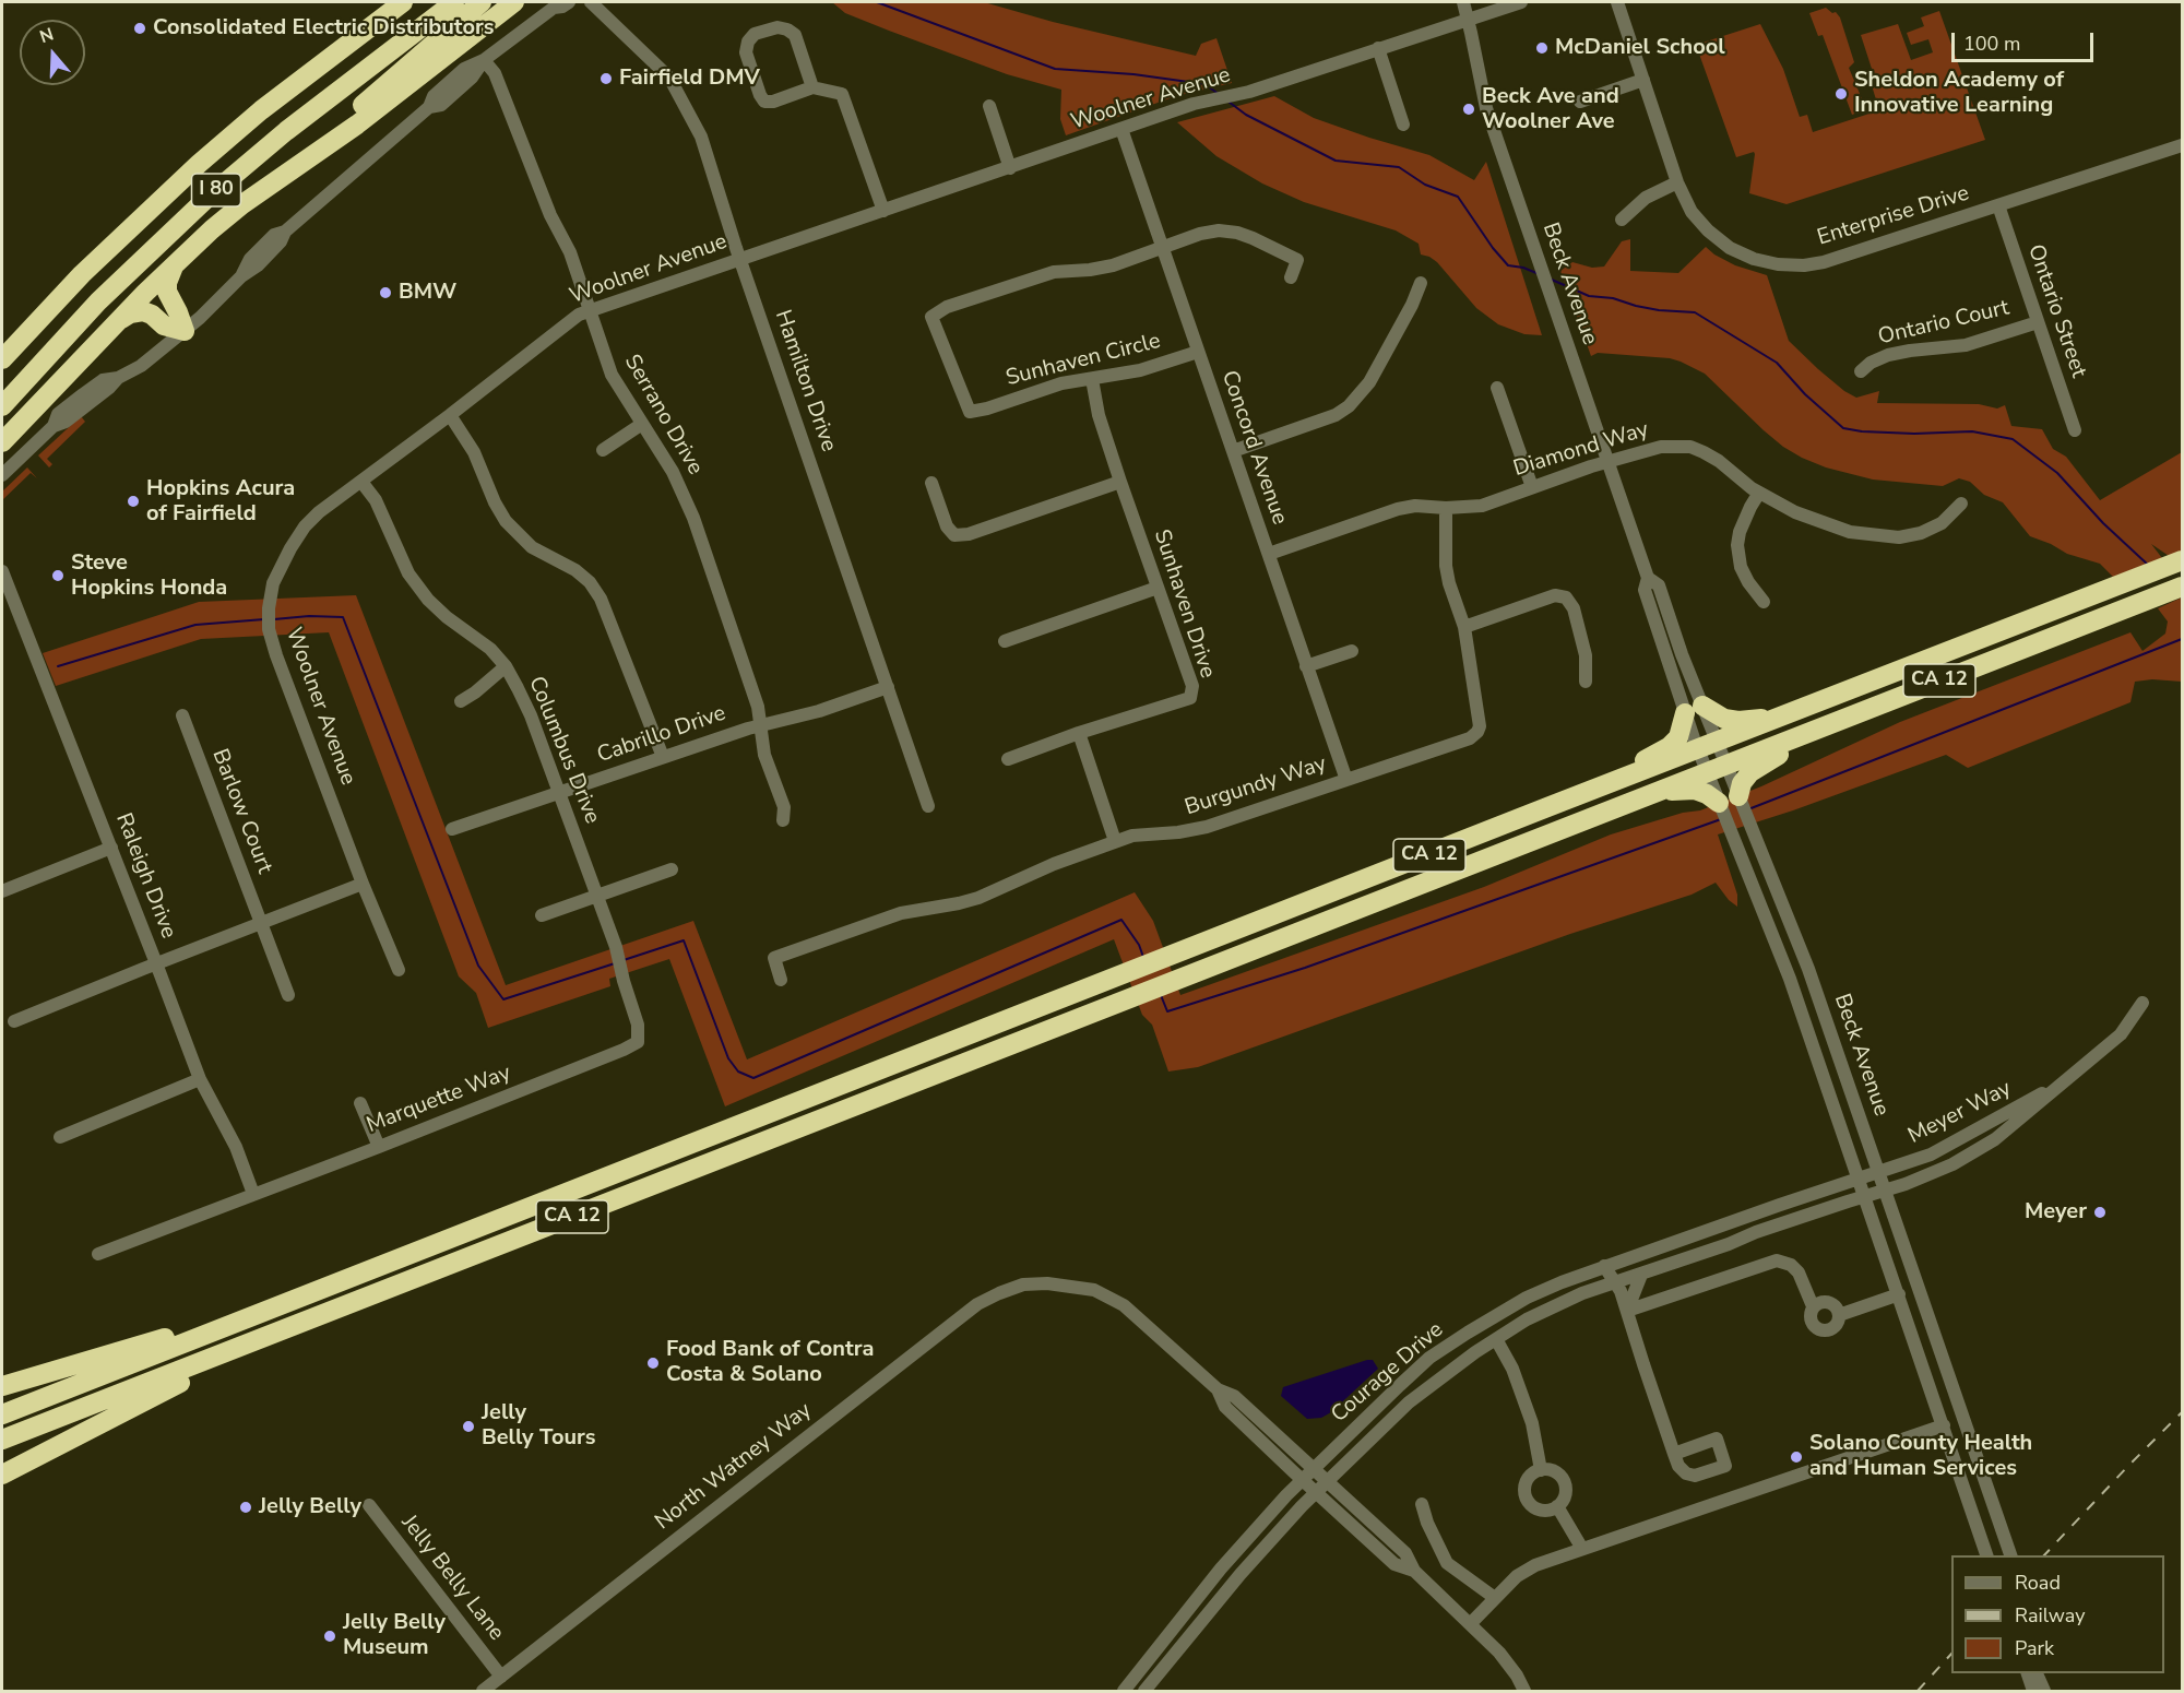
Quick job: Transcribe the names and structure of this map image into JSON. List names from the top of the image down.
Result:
{
  "streets": {
    "highway": ["I 80", "CA 12"],
    "street": [
      "Woolner Avenue",
      "Enterprise Drive",
      "Beck Avenue",
      "Ontario Street",
      "Ontario Court",
      "Sunhaven Circle",
      "Hamilton Drive",
      "Serrano Drive",
      "Concord Avenue",
      "Diamond Way",
      "Sunhaven Drive",
      "Cabrillo Drive",
      "Columbus Drive",
      "Burgundy Way",
      "Barlow Court",
      "Raleigh Drive",
      "Marquette Way",
      "Meyer Way",
      "Courage Drive",
      "North Watney Way",
      "Jelly Belly Lane"
    ]
  },
  "crossings": [
    ["Woolner Avenue", "Beck Avenue"],
    ["Woolner Avenue", "Hamilton Drive"],
    ["Woolner Avenue", "Serrano Drive"],
    ["Woolner Avenue", "Concord Avenue"],
    ["Woolner Avenue", "Columbus Drive"],
    ["Enterprise Drive", "Ontario Street"],
    ["Beck Avenue", "Diamond Way"],
    ["Beck Avenue", "CA 12"],
    ["Beck Avenue", "Meyer Way"],
    ["Beck Avenue", "Courage Drive"],
    ["Ontario Street", "Ontario Court"],
    ["Sunhaven Circle", "Concord Avenue"],
    ["Sunhaven Circle", "Sunhaven Drive"],
    ["Hamilton Drive", "Cabrillo Drive"],
    ["Serrano Drive", "Cabrillo Drive"],
    ["Concord Avenue", "Diamond Way"],
    ["Concord Avenue", "Burgundy Way"],
    ["Diamond Way", "Burgundy Way"],
    ["Cabrillo Drive", "Columbus Drive"],
    ["Columbus Drive", "Marquette Way"],
    ["Raleigh Drive", "Marquette Way"],
    ["Meyer Way", "Courage Drive"],
    ["Courage Drive", "North Watney Way"],
    ["North Watney Way", "Jelly Belly Lane"]
  ],
  "places": [
    "Consolidated Electric Distributors",
    "McDaniel School",
    "Fairfield DMV",
    "Sheldon Academy of Innovative Learning",
    "Beck Ave and Woolner Ave",
    "BMW",
    "Hopkins Acura of Fairfield",
    "Steve Hopkins Honda",
    "Meyer",
    "Food Bank of Contra Costa & Solano",
    "Jelly Belly Tours",
    "Solano County Health and Human Services",
    "Jelly Belly",
    "Jelly Belly Museum"
  ],
  "legend": ["Road", "Railway", "Park"],
  "scale_bar": "100 m",
  "north": "top"
}
